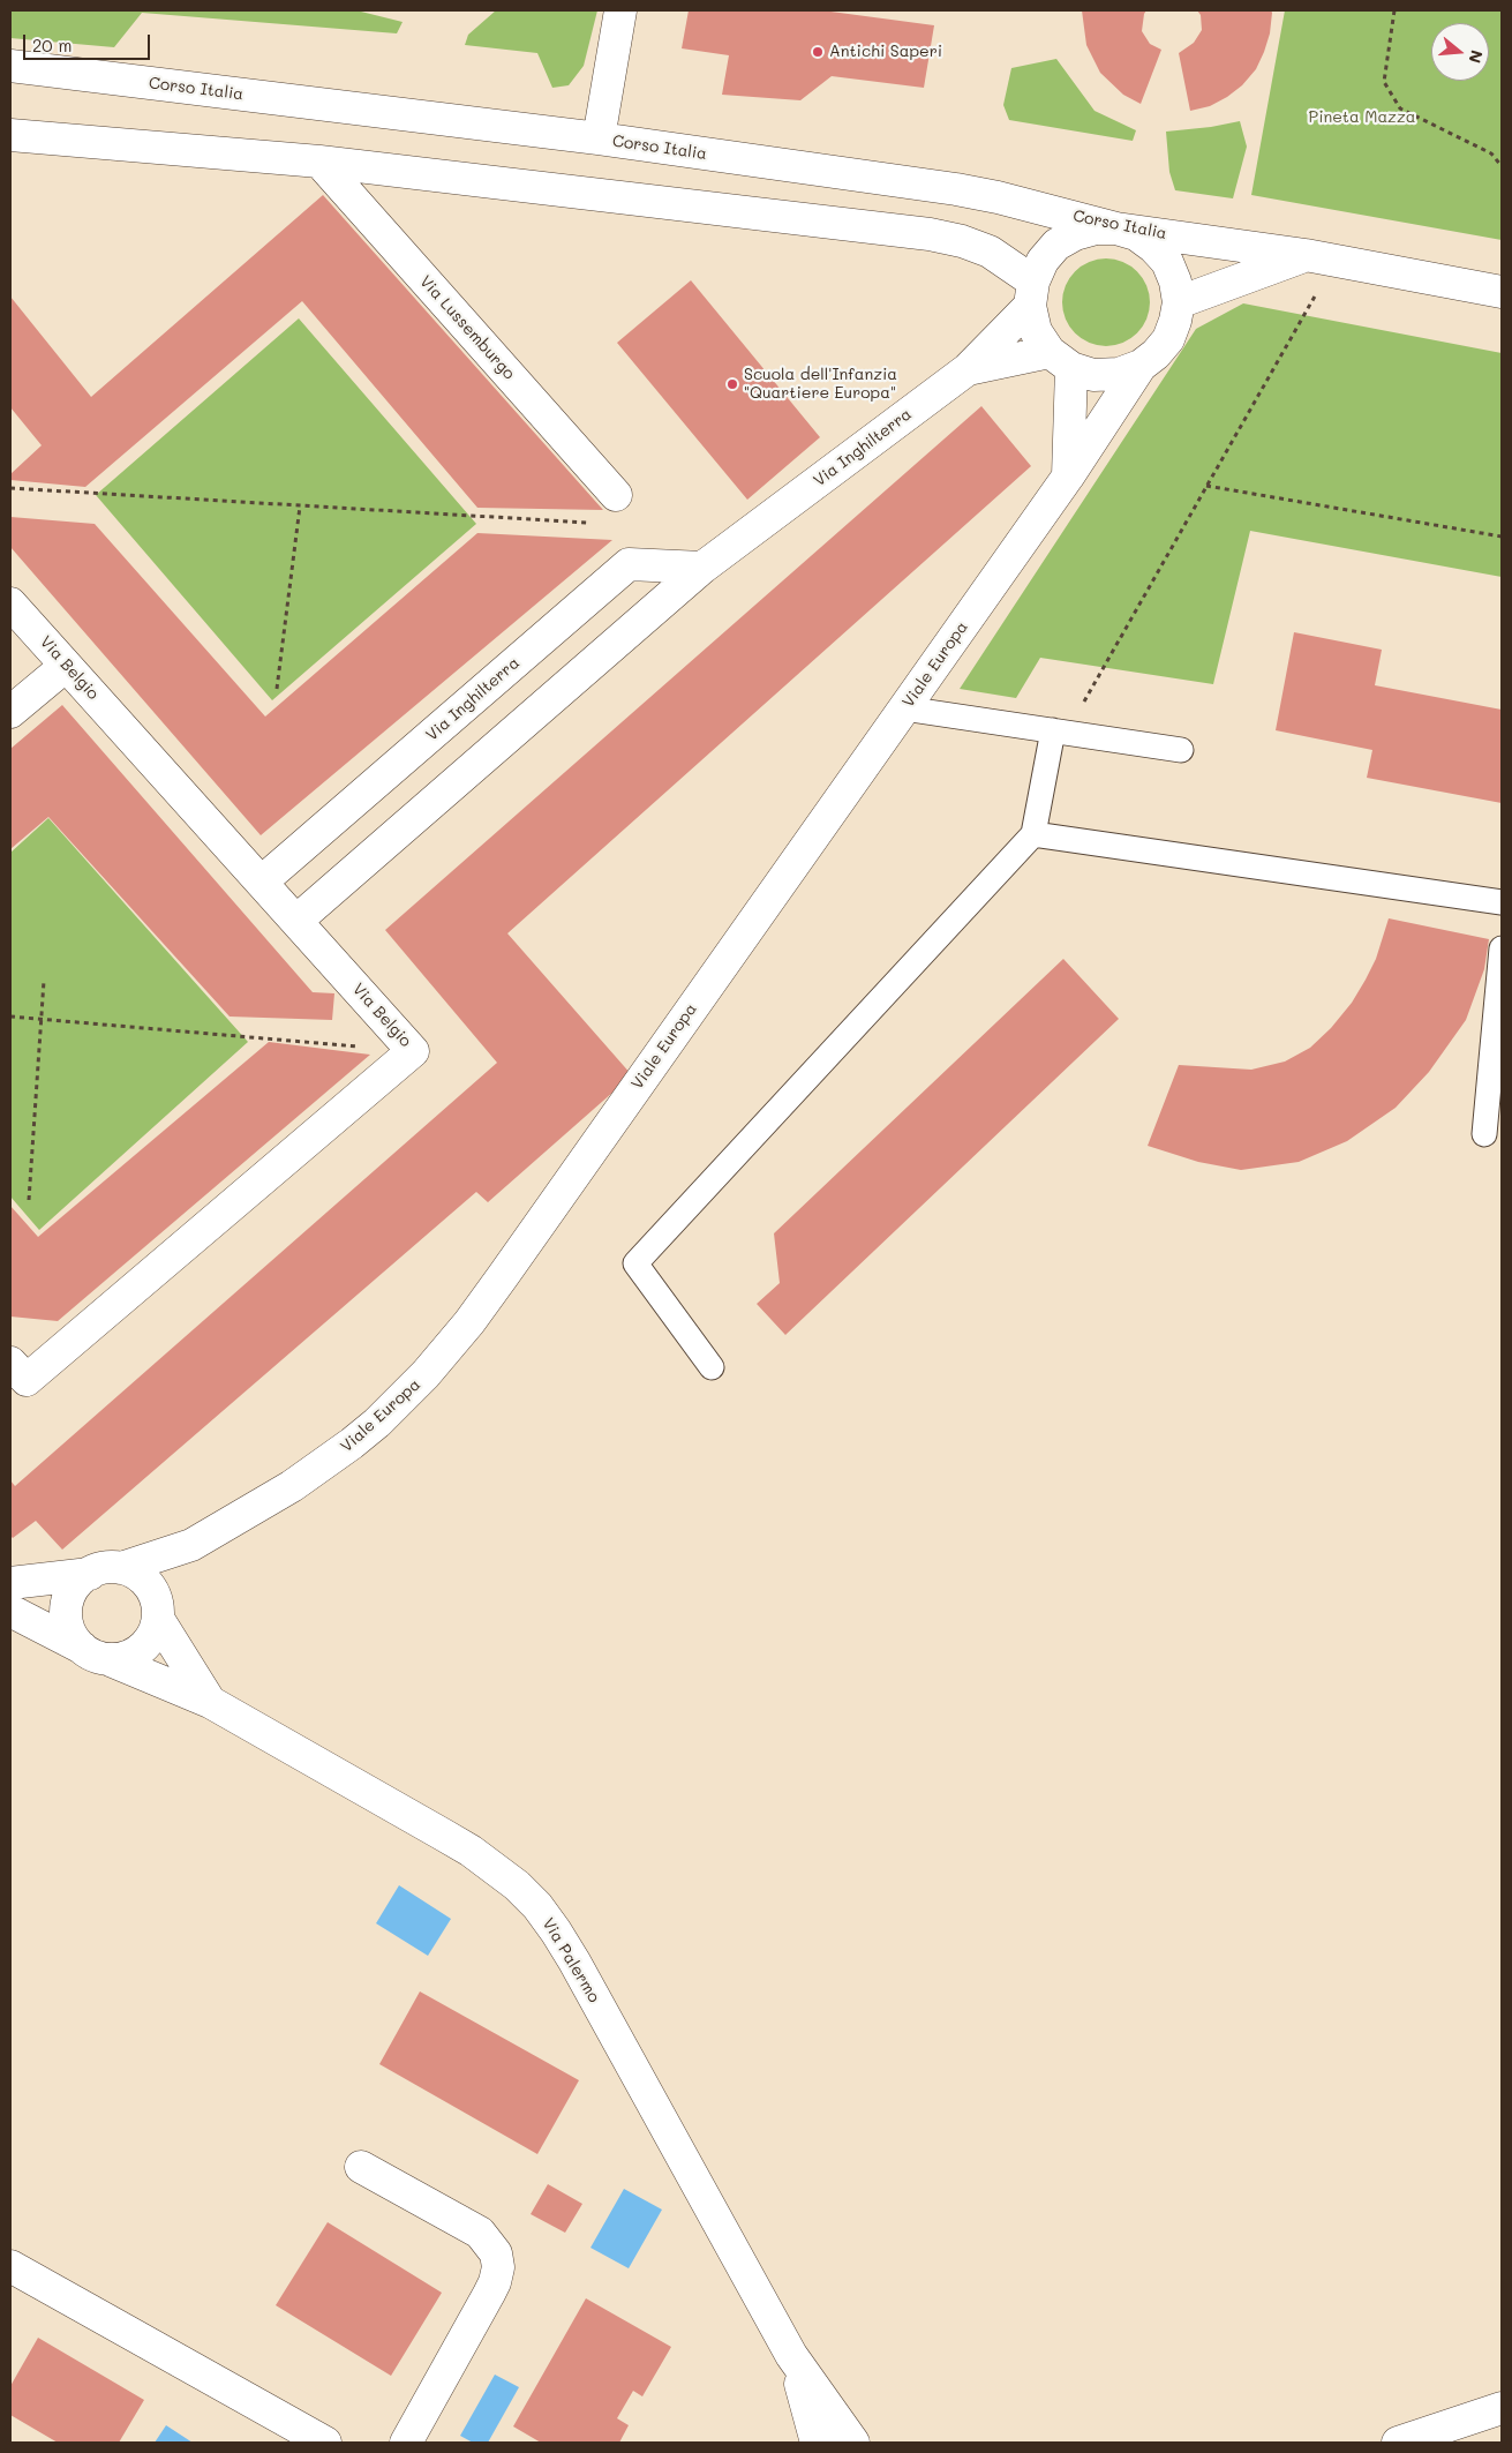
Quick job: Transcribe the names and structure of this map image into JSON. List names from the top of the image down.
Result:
{
  "streets": {
    "street": [
      "Corso Italia",
      "Via Lussemburgo",
      "Via Inghilterra",
      "Viale Europa",
      "Via Belgio",
      "Via Palermo"
    ]
  },
  "crossings": [
    ["Corso Italia", "Via Inghilterra"],
    ["Corso Italia", "Viale Europa"],
    ["Via Inghilterra", "Viale Europa"],
    ["Via Inghilterra", "Via Belgio"],
    ["Viale Europa", "Via Palermo"]
  ],
  "parks": ["Pineta Mazza"],
  "places": ["Antichi Saperi", "Scuola dell'Infanzia \"Quartiere Europa\""],
  "scale_bar": "20 m",
  "north": "right"
}
